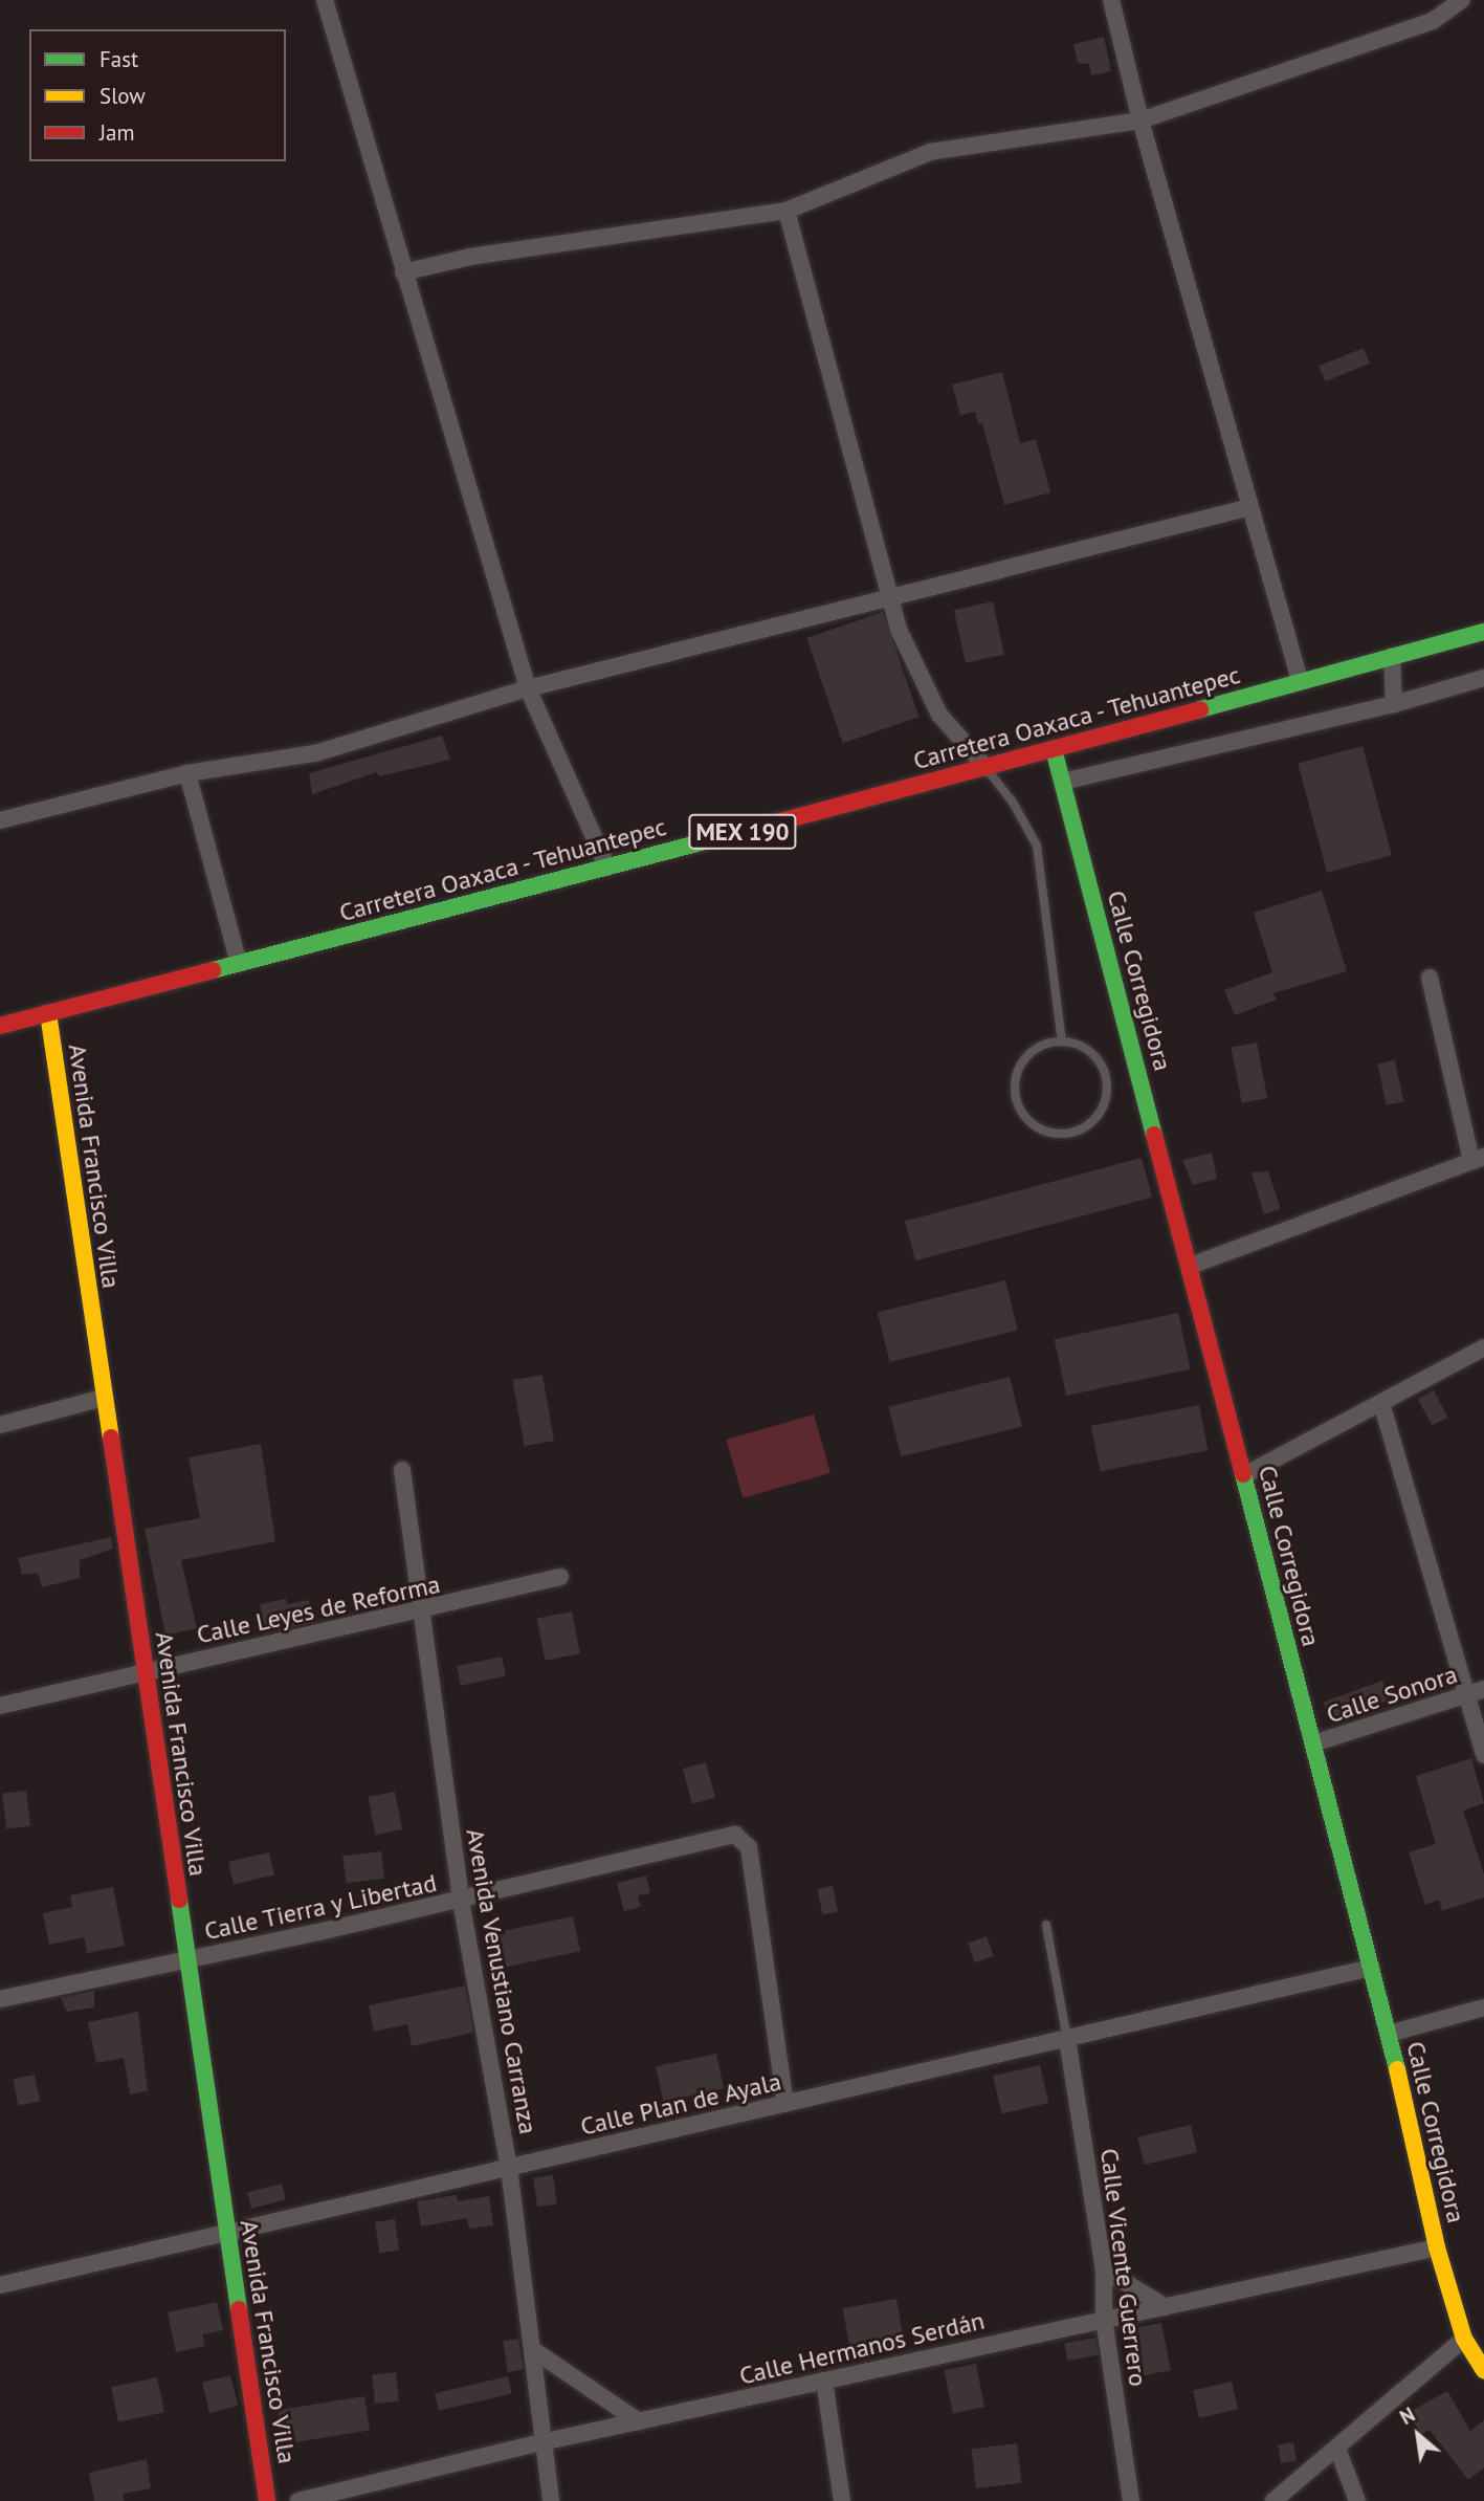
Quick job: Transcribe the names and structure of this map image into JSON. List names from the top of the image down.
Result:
{
  "streets": {
    "street": [
      "Carretera Oaxaca - Tehuantepec",
      "MEX 190",
      "Calle Corregidora",
      "Avenida Francisco Villa",
      "Calle Leyes de Reforma",
      "Calle Sonora",
      "Calle Tierra y Libertad",
      "Avenida Venustiano Carranza",
      "Calle Plan de Ayala",
      "Calle Vicente Guerrero",
      "Calle Hermanos Serdán"
    ]
  },
  "crossings": [
    ["Carretera Oaxaca - Tehuantepec", "Calle Corregidora"],
    ["Carretera Oaxaca - Tehuantepec", "Avenida Francisco Villa"],
    ["Calle Corregidora", "Calle Sonora"],
    ["Calle Corregidora", "Calle Plan de Ayala"],
    ["Calle Corregidora", "Calle Hermanos Serdán"],
    ["Avenida Francisco Villa", "Calle Leyes de Reforma"],
    ["Avenida Francisco Villa", "Calle Tierra y Libertad"],
    ["Avenida Francisco Villa", "Calle Plan de Ayala"],
    ["Calle Leyes de Reforma", "Avenida Venustiano Carranza"],
    ["Calle Tierra y Libertad", "Avenida Venustiano Carranza"],
    ["Calle Tierra y Libertad", "Calle Plan de Ayala"],
    ["Avenida Venustiano Carranza", "Calle Plan de Ayala"],
    ["Avenida Venustiano Carranza", "Calle Hermanos Serdán"],
    ["Calle Plan de Ayala", "Calle Vicente Guerrero"],
    ["Calle Vicente Guerrero", "Calle Hermanos Serdán"]
  ],
  "legend": ["Fast", "Slow", "Jam"],
  "north": "top left"
}
